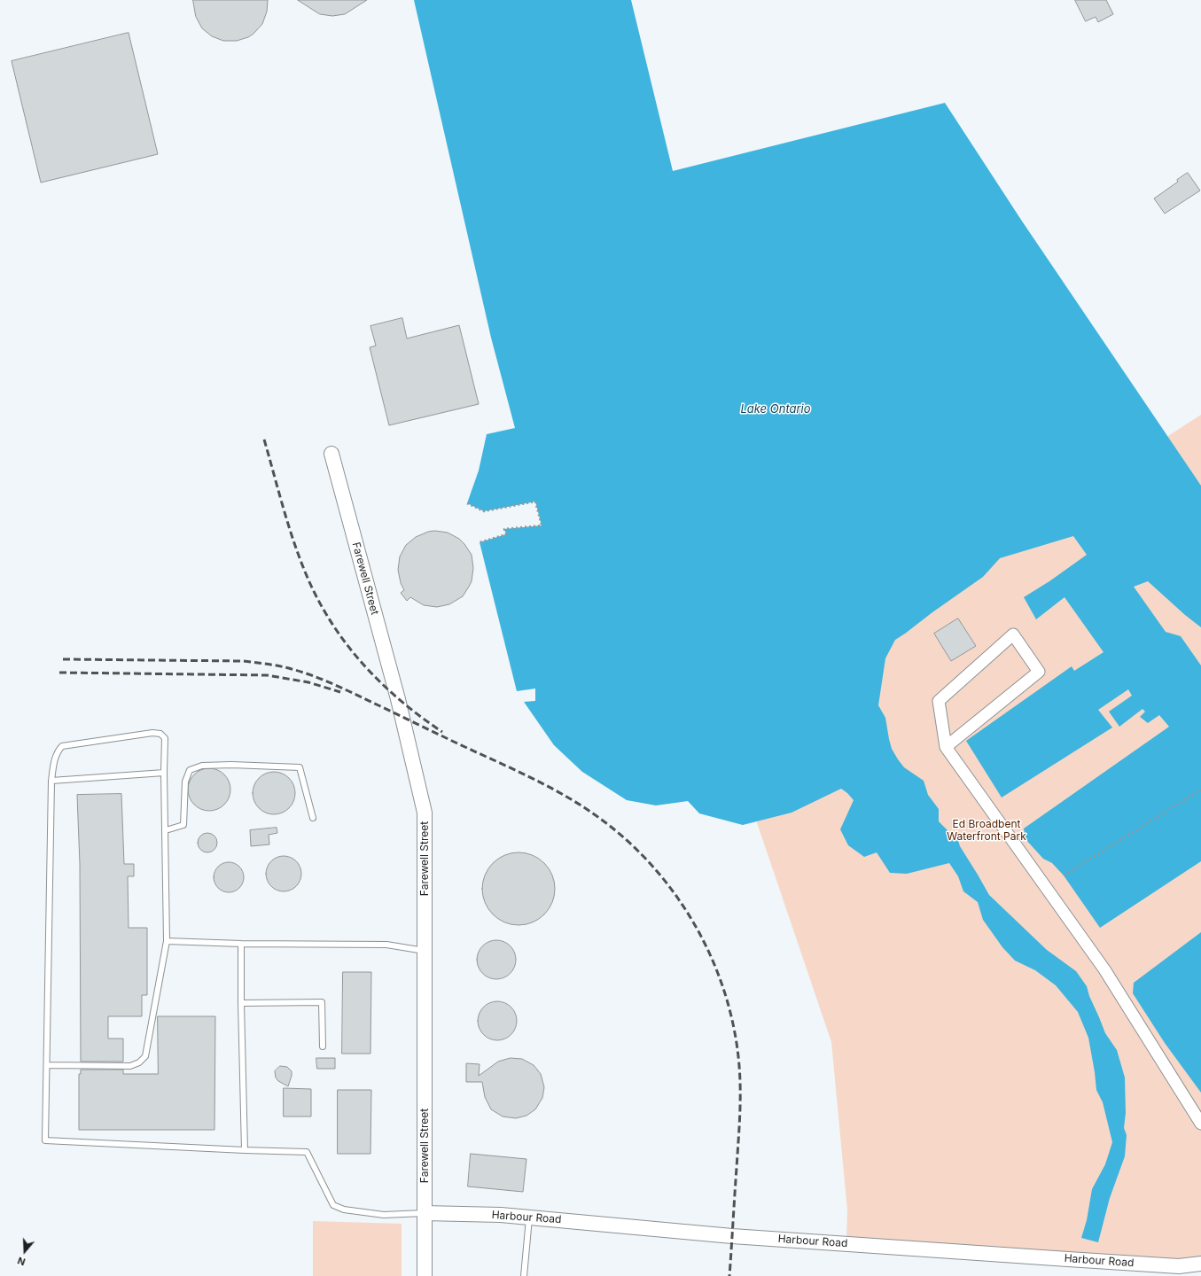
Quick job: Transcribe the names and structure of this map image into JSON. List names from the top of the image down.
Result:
{
  "streets": {
    "street": ["Farewell Street", "Harbour Road"]
  },
  "crossings": [
    ["Farewell Street", "Harbour Road"]
  ],
  "water": ["Lake Ontario"],
  "parks": ["Ed Broadbent Waterfront Park"],
  "north": "bottom"
}
